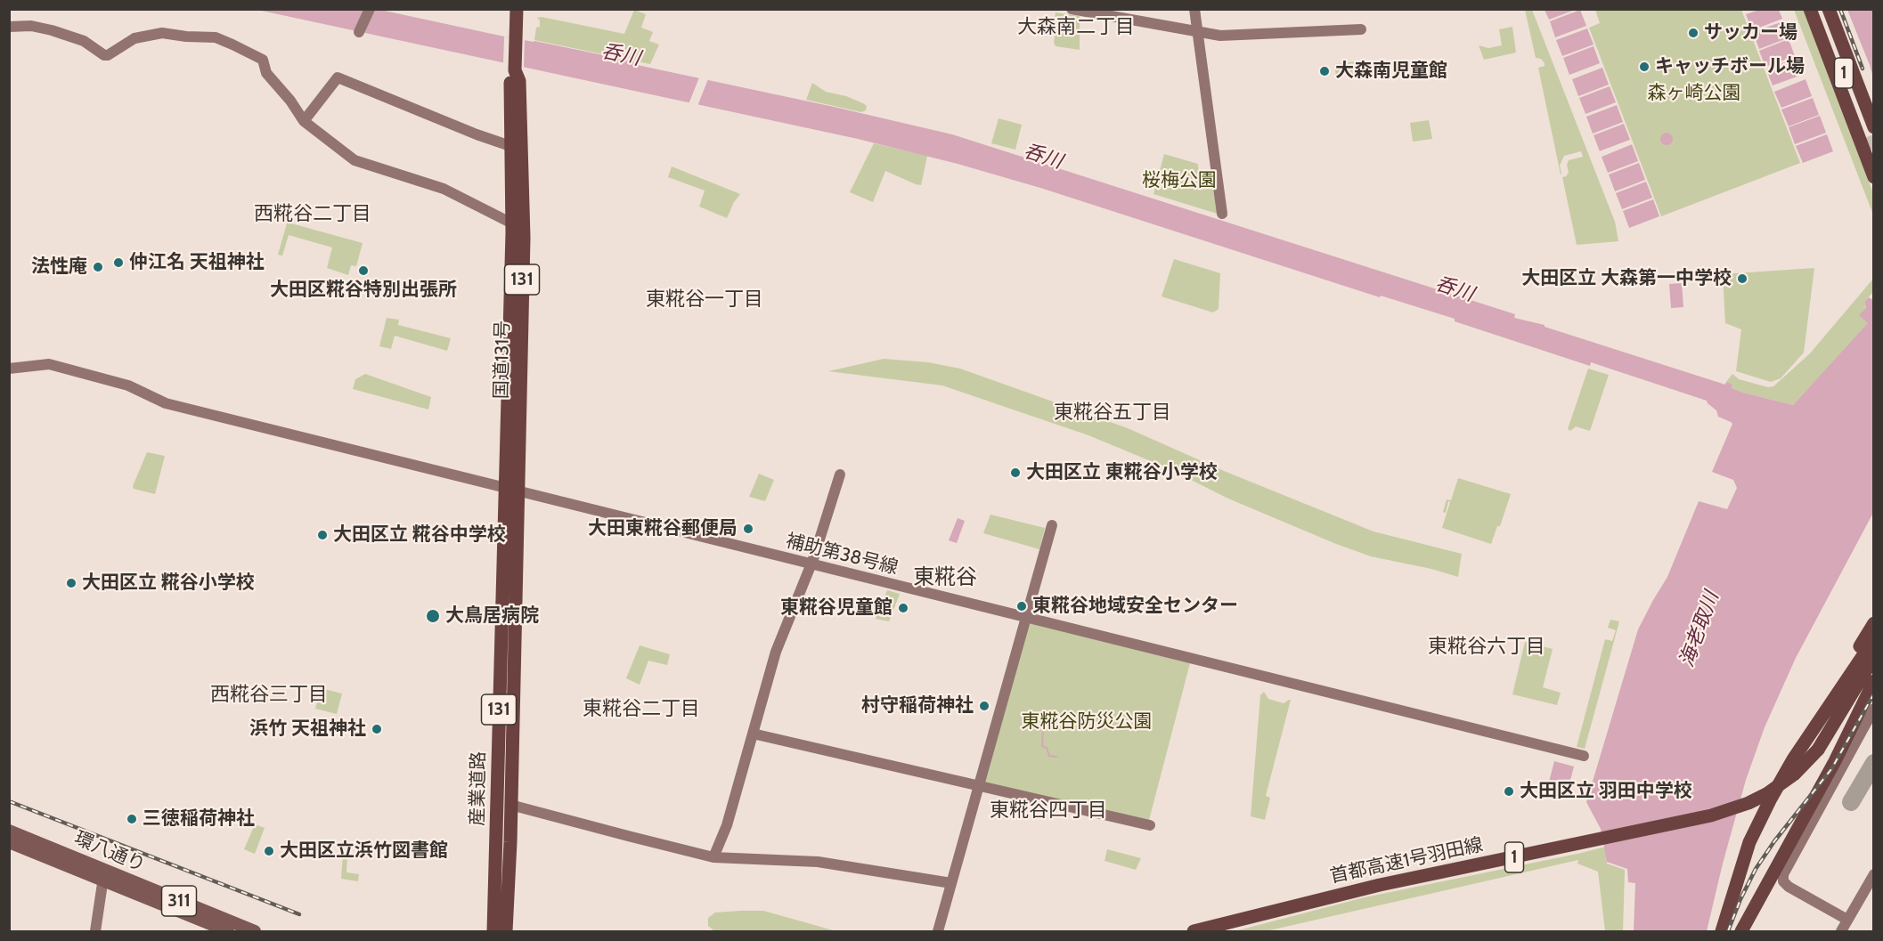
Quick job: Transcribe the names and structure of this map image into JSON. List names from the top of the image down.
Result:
{
  "streets": {
    "highway": [
      "1",
      "131",
      "国道131号",
      "産業道路",
      "首都高速1号羽田線"
    ],
    "main road": ["環八通り", "311"],
    "street": ["補助第38号線"]
  },
  "crossings": [
    ["国道131号", "補助第38号線"],
    ["国道131号", "産業道路"],
    ["補助第38号線", "産業道路"]
  ],
  "districts": [
    "大森南二丁目",
    "西糀谷二丁目",
    "東糀谷一丁目",
    "東糀谷五丁目",
    "東糀谷",
    "東糀谷六丁目",
    "西糀谷三丁目",
    "東糀谷二丁目",
    "東糀谷四丁目"
  ],
  "water": ["呑川", "海老取川"],
  "parks": ["森ヶ崎公園", "桜梅公園", "東糀谷防災公園"],
  "places": [
    "サッカー場",
    "キャッチボール場",
    "大森南児童館",
    "仲江名 天祖神社",
    "法性庵",
    "大田区糀谷特別出張所",
    "大田区立 大森第一中学校",
    "大田区立 東糀谷小学校",
    "大田東糀谷郵便局",
    "大田区立 糀谷中学校",
    "大田区立 糀谷小学校",
    "東糀谷地域安全センター",
    "東糀谷児童館",
    "大鳥居病院",
    "村守稲荷神社",
    "浜竹 天祖神社",
    "大田区立 羽田中学校",
    "三徳稲荷神社",
    "大田区立浜竹図書館"
  ]
}
